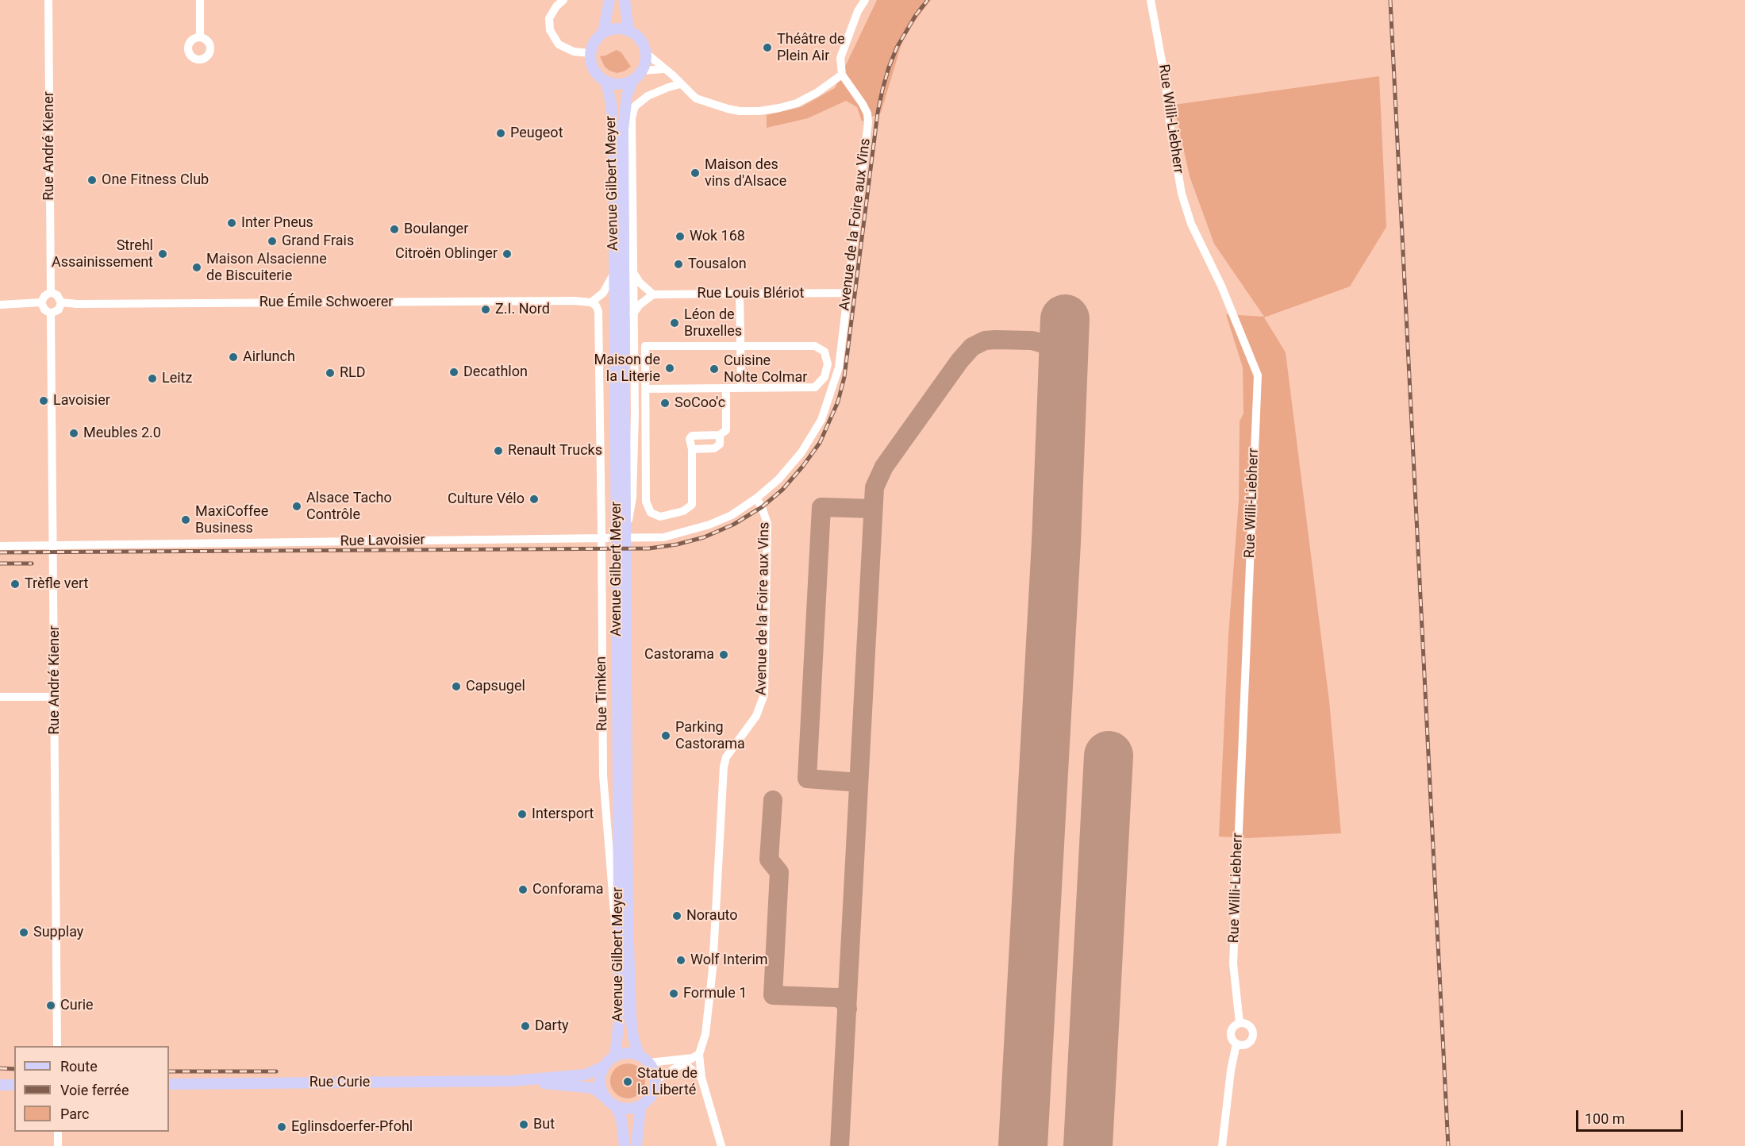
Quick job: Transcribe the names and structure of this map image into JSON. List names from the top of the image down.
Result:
{
  "streets": {
    "main road": ["Avenue Gilbert Meyer", "Rue Curie"],
    "street": [
      "Rue Willi-Liebherr",
      "Rue André Kiener",
      "Avenue de la Foire aux Vins",
      "Rue Louis Blériot",
      "Rue Émile Schwoerer",
      "Rue Lavoisier",
      "Rue Timken"
    ]
  },
  "crossings": [
    ["Rue André Kiener", "Rue Émile Schwoerer"],
    ["Rue André Kiener", "Rue Lavoisier"],
    ["Avenue Gilbert Meyer", "Rue Timken"],
    ["Avenue Gilbert Meyer", "Rue Curie"],
    ["Avenue de la Foire aux Vins", "Rue Louis Blériot"],
    ["Avenue de la Foire aux Vins", "Rue Lavoisier"],
    ["Rue Émile Schwoerer", "Rue Timken"]
  ],
  "places": [
    "Théâtre de Plein Air",
    "Peugeot",
    "Maison des vins d'Alsace",
    "One Fitness Club",
    "Inter Pneus",
    "Boulanger",
    "Wok 168",
    "Grand Frais",
    "Strehl Assainissement",
    "Citroën Oblinger",
    "Tousalon",
    "Maison Alsacienne de Biscuiterie",
    "Z.I. Nord",
    "Léon de Bruxelles",
    "Airlunch",
    "Maison de la Literie",
    "Cuisine Nolte Colmar",
    "Decathlon",
    "RLD",
    "Leitz",
    "Lavoisier",
    "SoCoo'c",
    "Meubles 2.0",
    "Renault Trucks",
    "Culture Vélo",
    "Alsace Tacho Contrôle",
    "MaxiCoffee Business",
    "Trèfle vert",
    "Castorama",
    "Capsugel",
    "Parking Castorama",
    "Intersport",
    "Conforama",
    "Norauto",
    "Supplay",
    "Wolf Interim",
    "Formule 1",
    "Curie",
    "Darty",
    "Statue de la Liberté",
    "But",
    "Eglinsdoerfer-Pfohl"
  ],
  "legend": ["Route", "Voie ferrée", "Parc"],
  "scale_bar": "100 m"
}
